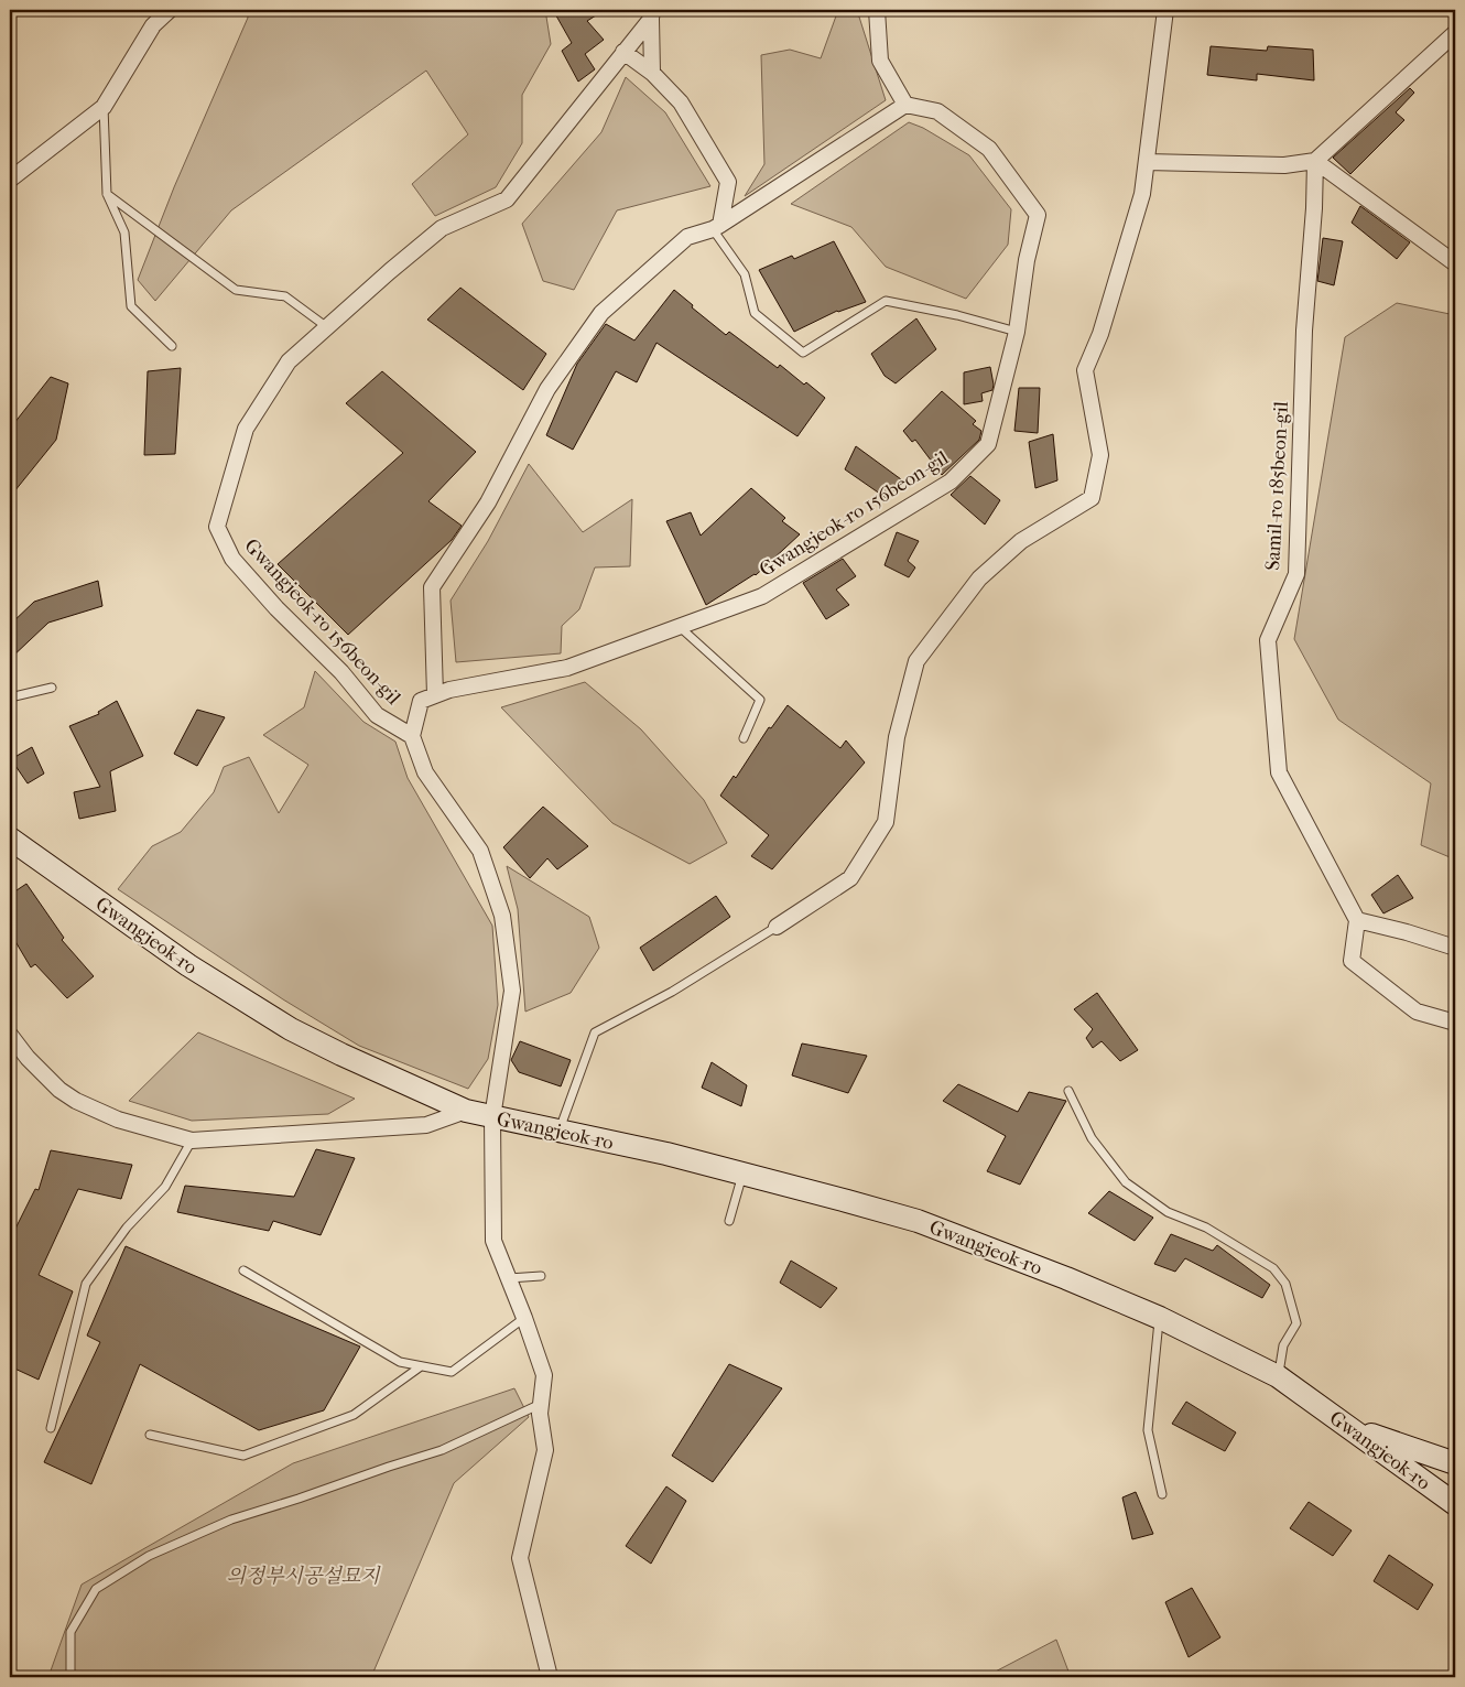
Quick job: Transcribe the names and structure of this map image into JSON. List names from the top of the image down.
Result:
{
  "streets": {
    "main road": ["Gwangjeok-ro"],
    "street": ["Samil-ro 185beon-gil", "Gwangjeok-ro 156beon-gil"]
  },
  "parks": ["의정부시공설묘지"]
}
